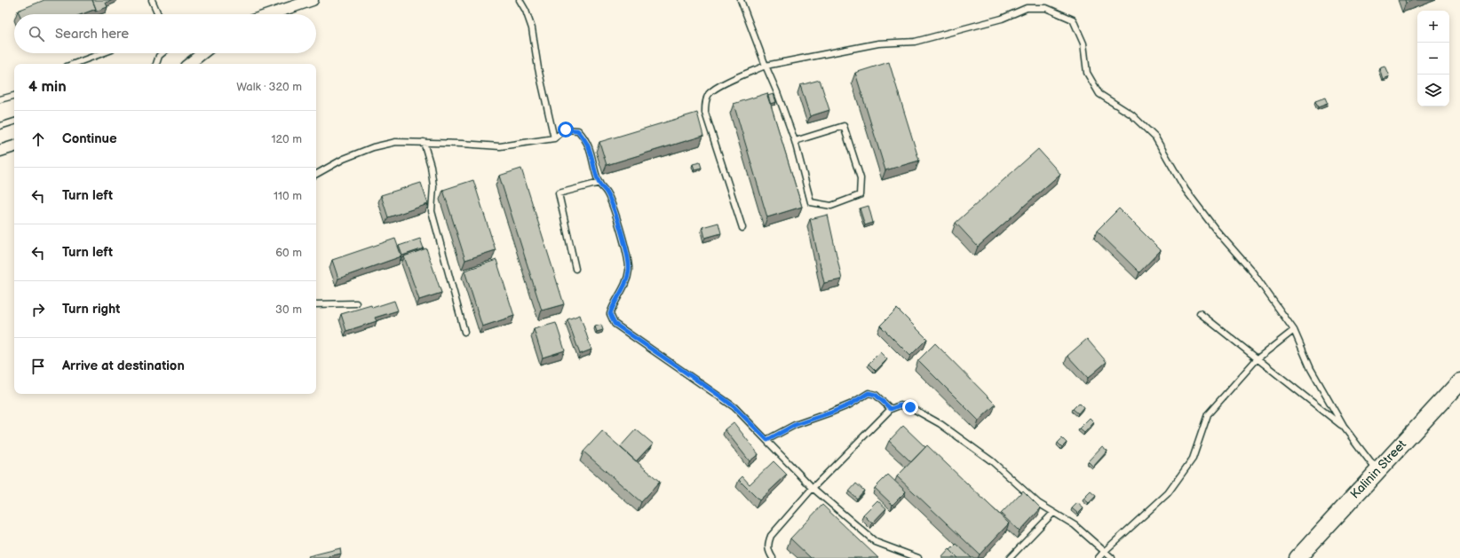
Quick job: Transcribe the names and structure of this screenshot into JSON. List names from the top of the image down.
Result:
{
  "streets": {
    "main road": ["Kalinin Street"]
  },
  "page": {
    "map_buttons": ["+", "−"],
    "search": "Search here",
    "heading": ["4 min", "Walk · 320 m"],
    "list": [
      ["Continue", "120 m"],
      ["Turn left", "110 m"],
      ["Turn left", "60 m"],
      ["Turn right", "30 m"],
      "Arrive at destination"
    ]
  }
}
